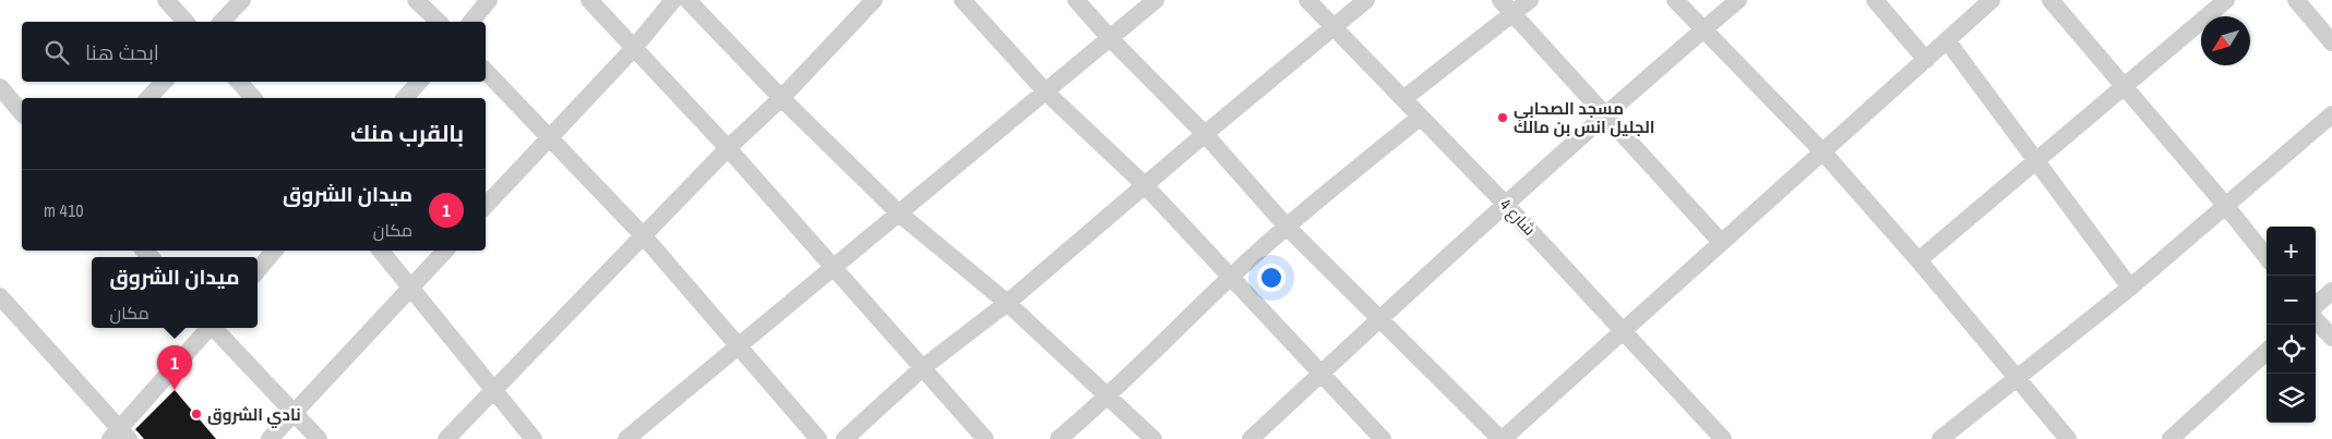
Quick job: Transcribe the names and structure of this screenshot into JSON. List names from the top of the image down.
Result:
{
  "streets": {
    "street": ["شارع 4"]
  },
  "places": ["مسجد الصحابي الجليل انس بن مالك", "نادي الشروق"],
  "north": "bottom left",
  "page": {
    "search": "ابحث هنا",
    "heading": "بالقرب منك",
    "list": [
      {
        "mark": "1",
        "name": "ميدان الشروق",
        "note": "مكان",
        "value": "410 m"
      }
    ],
    "map_buttons": ["+", "−"],
    "popup": ["ميدان الشروق", "مكان"],
    "pins": "1"
  }
}
